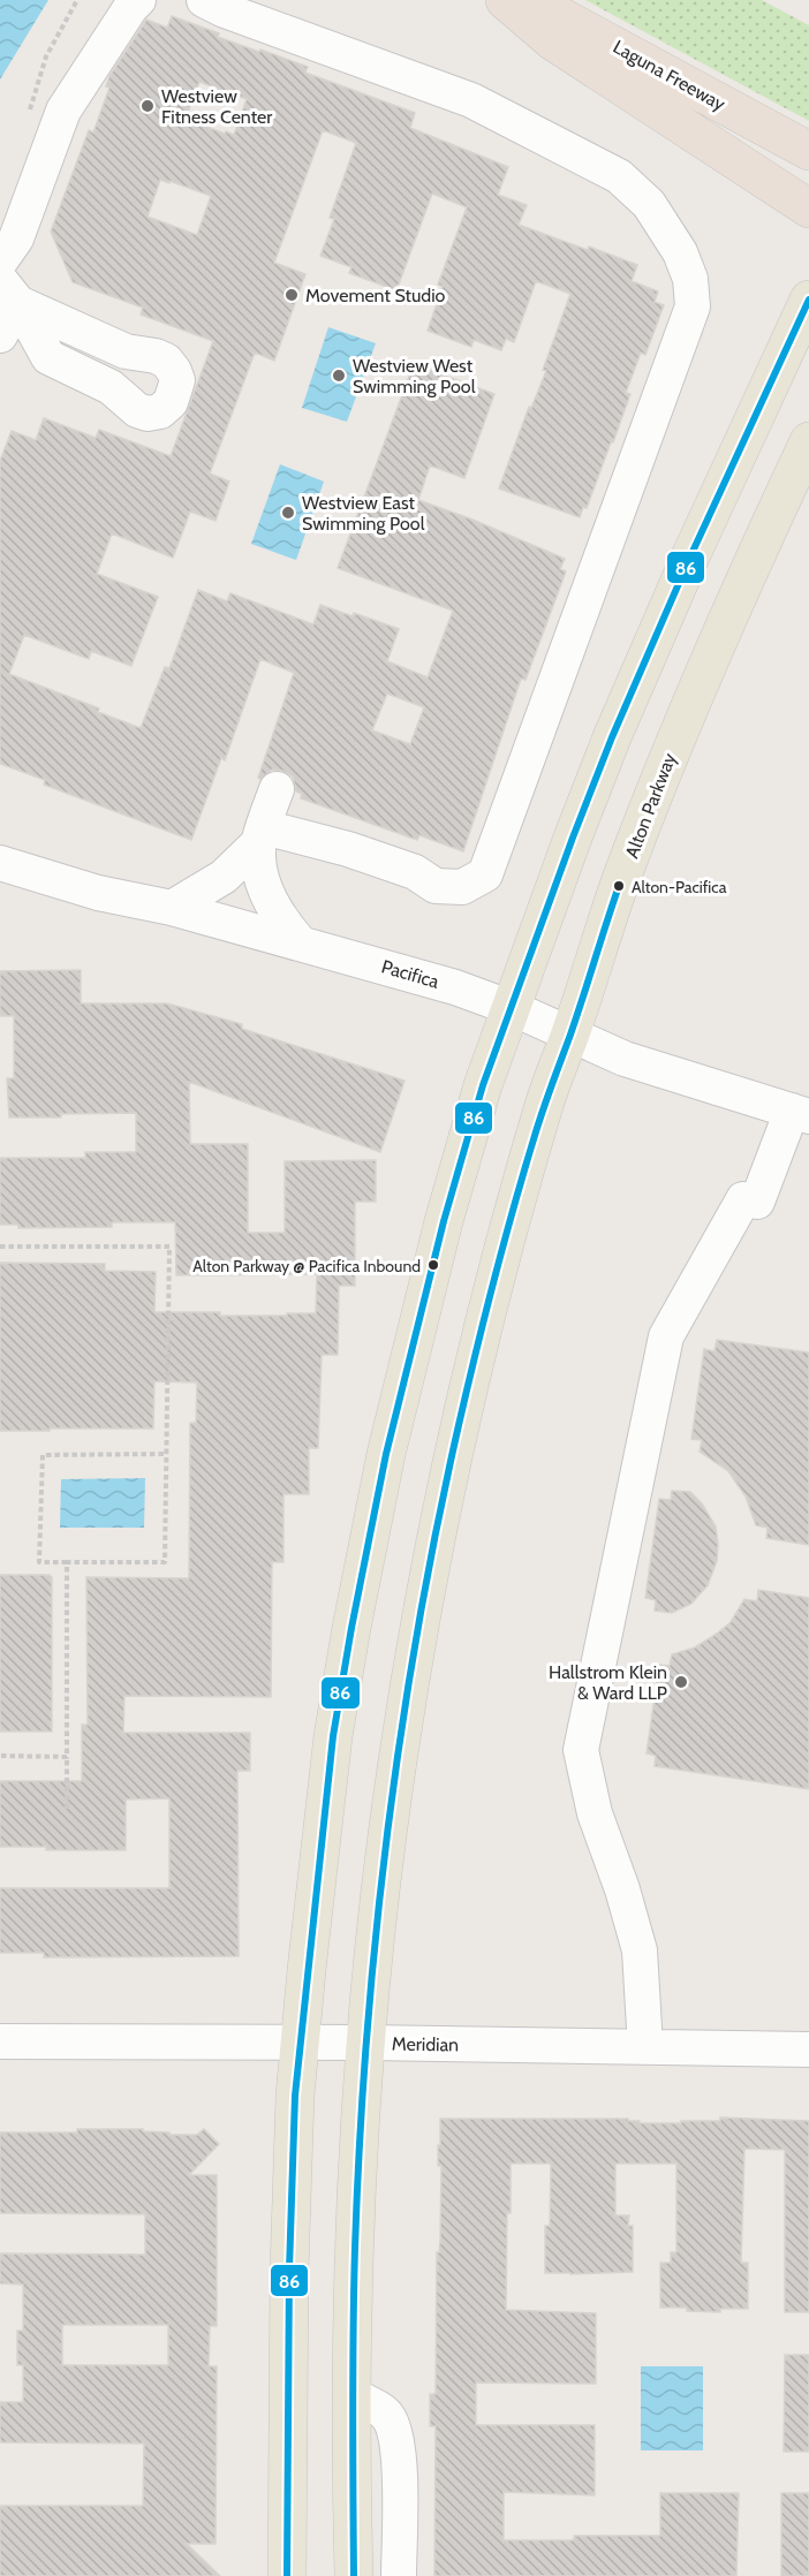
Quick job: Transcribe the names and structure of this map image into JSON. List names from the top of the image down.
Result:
{
  "streets": {
    "highway": ["Laguna Freeway"],
    "main road": ["Alton Parkway"],
    "street": ["Pacifica", "Meridian"]
  },
  "crossings": [
    ["Alton Parkway", "Pacifica"],
    ["Alton Parkway", "Meridian"]
  ],
  "places": [
    "Westview Fitness Center",
    "Movement Studio",
    "Westview West Swimming Pool",
    "Westview East Swimming Pool",
    "Alton-Pacifica",
    "Alton Parkway @ Pacifica Inbound",
    "Hallstrom Klein & Ward LLP"
  ],
  "lines": ["transit line 86"]
}
